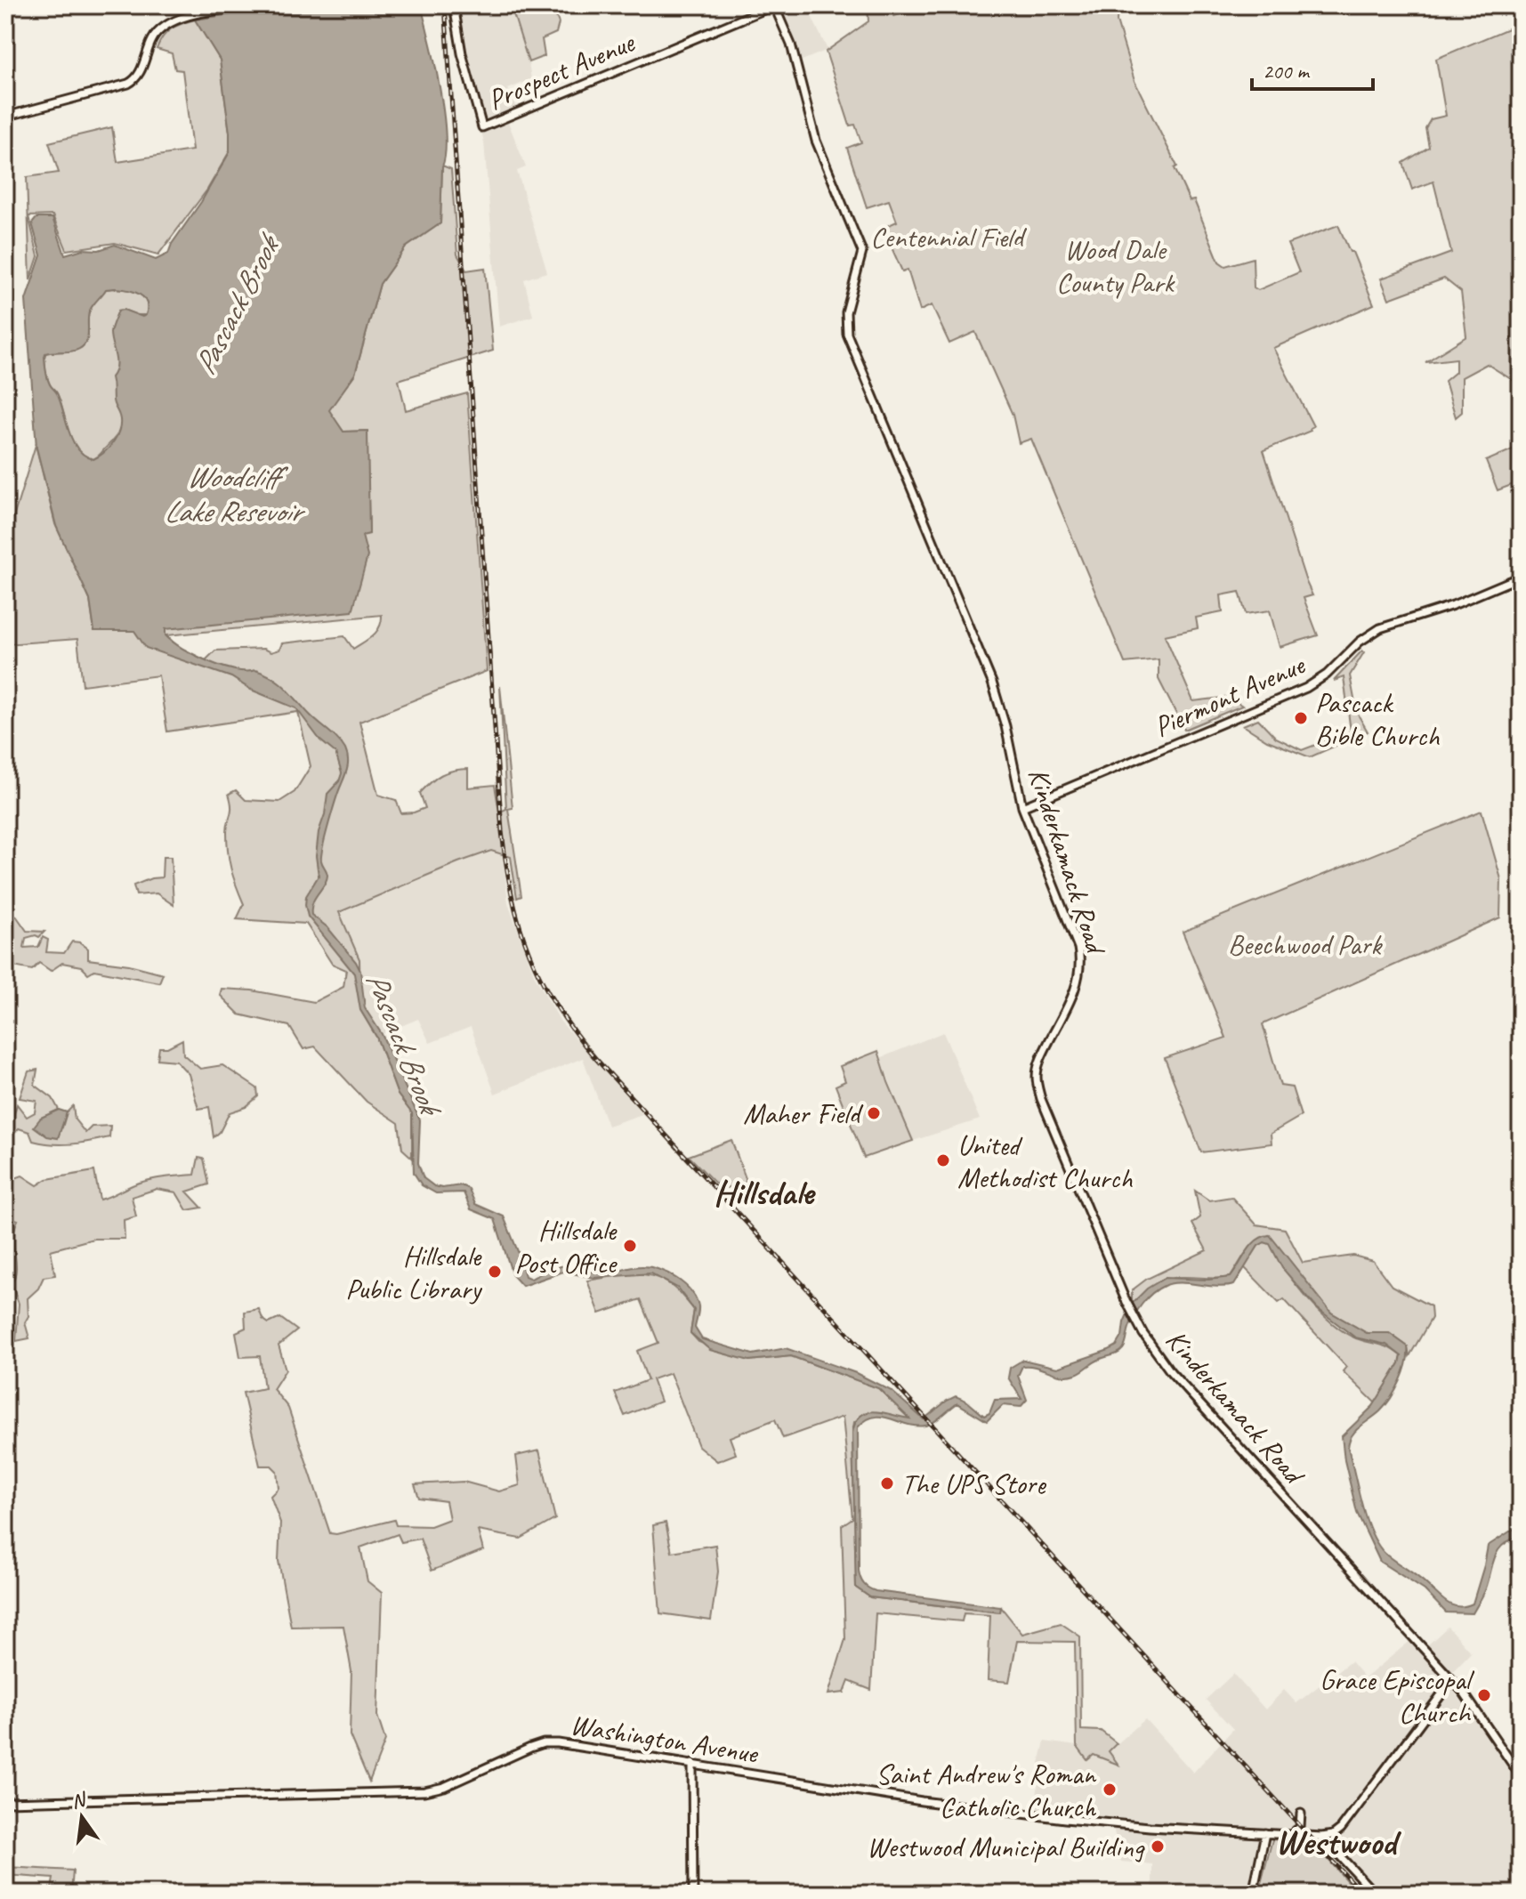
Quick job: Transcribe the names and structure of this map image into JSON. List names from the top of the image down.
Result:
{
  "streets": {
    "main road": [
      "Prospect Avenue",
      "Piermont Avenue",
      "Kinderkamack Road",
      "Washington Avenue"
    ]
  },
  "crossings": [
    ["Prospect Avenue", "Kinderkamack Road"],
    ["Piermont Avenue", "Kinderkamack Road"]
  ],
  "districts": ["Hillsdale", "Westwood"],
  "water": ["Pascack Brook", "Woodcliff Lake Resevoir"],
  "parks": ["Centennial Field", "Wood Dale County Park", "Beechwood Park"],
  "places": [
    "Pascack Bible Church",
    "Maher Field",
    "United Methodist Church",
    "Hillsdale Post Office",
    "Hillsdale Public Library",
    "The UPS Store",
    "Grace Episcopal Church",
    "Saint Andrew's Roman Catholic Church",
    "Westwood Municipal Building"
  ],
  "scale_bar": "200 m",
  "north": "top"
}
